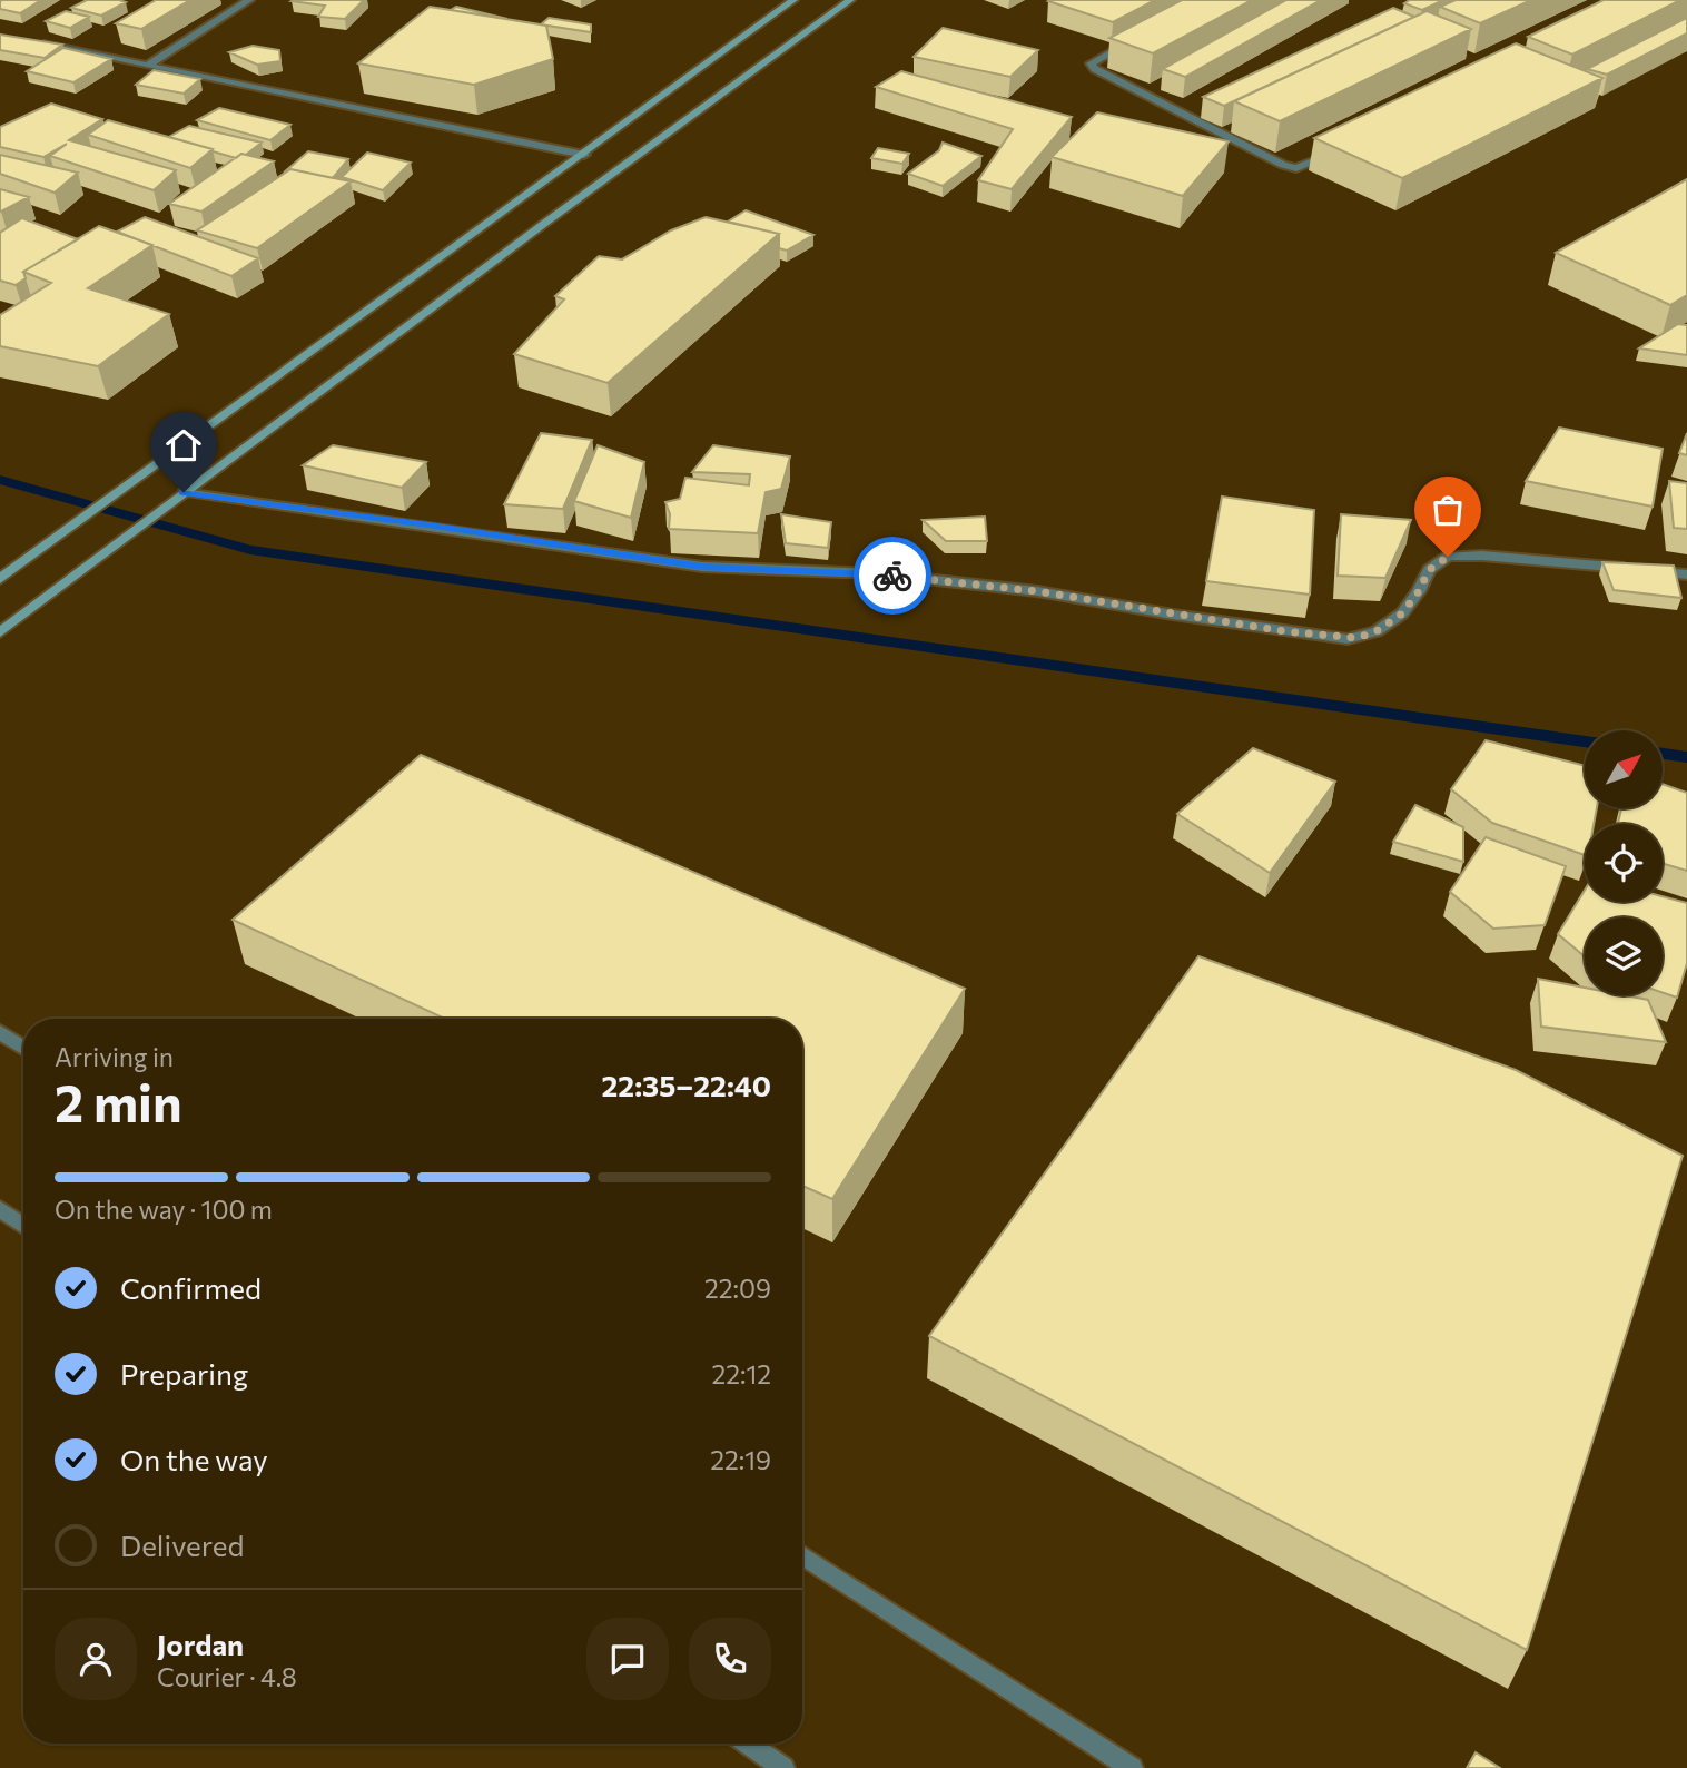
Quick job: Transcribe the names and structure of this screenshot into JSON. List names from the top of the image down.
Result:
{
  "north": "top right",
  "page": {
    "heading": ["2 min", "Arriving in", "22:35–22:40"],
    "panel": ["Jordan", "Courier · 4.8"],
    "bar": "On the way · 100 m",
    "list": [
      ["Confirmed", "22:09"],
      ["Preparing", "22:12"],
      ["On the way", "22:19"],
      "Delivered"
    ]
  }
}
